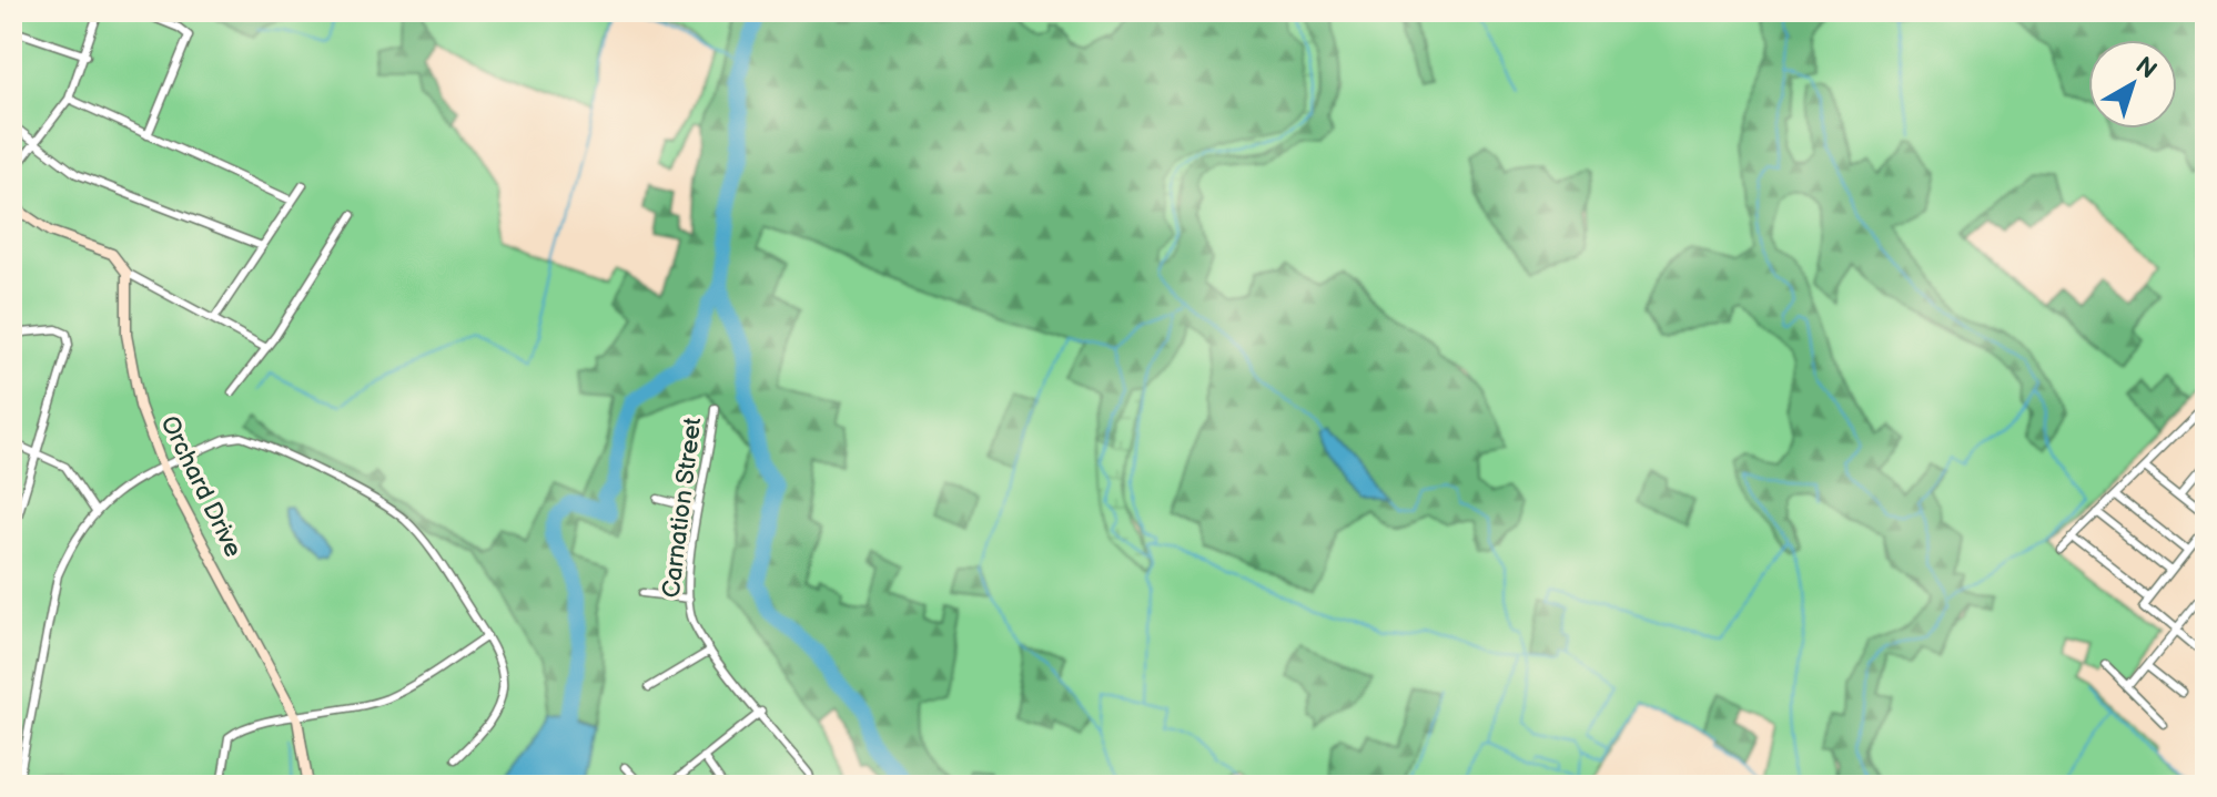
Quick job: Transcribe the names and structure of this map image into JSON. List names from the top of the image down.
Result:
{
  "streets": {
    "street": ["Orchard Drive", "Carnation Street"]
  },
  "north": "top right"
}
